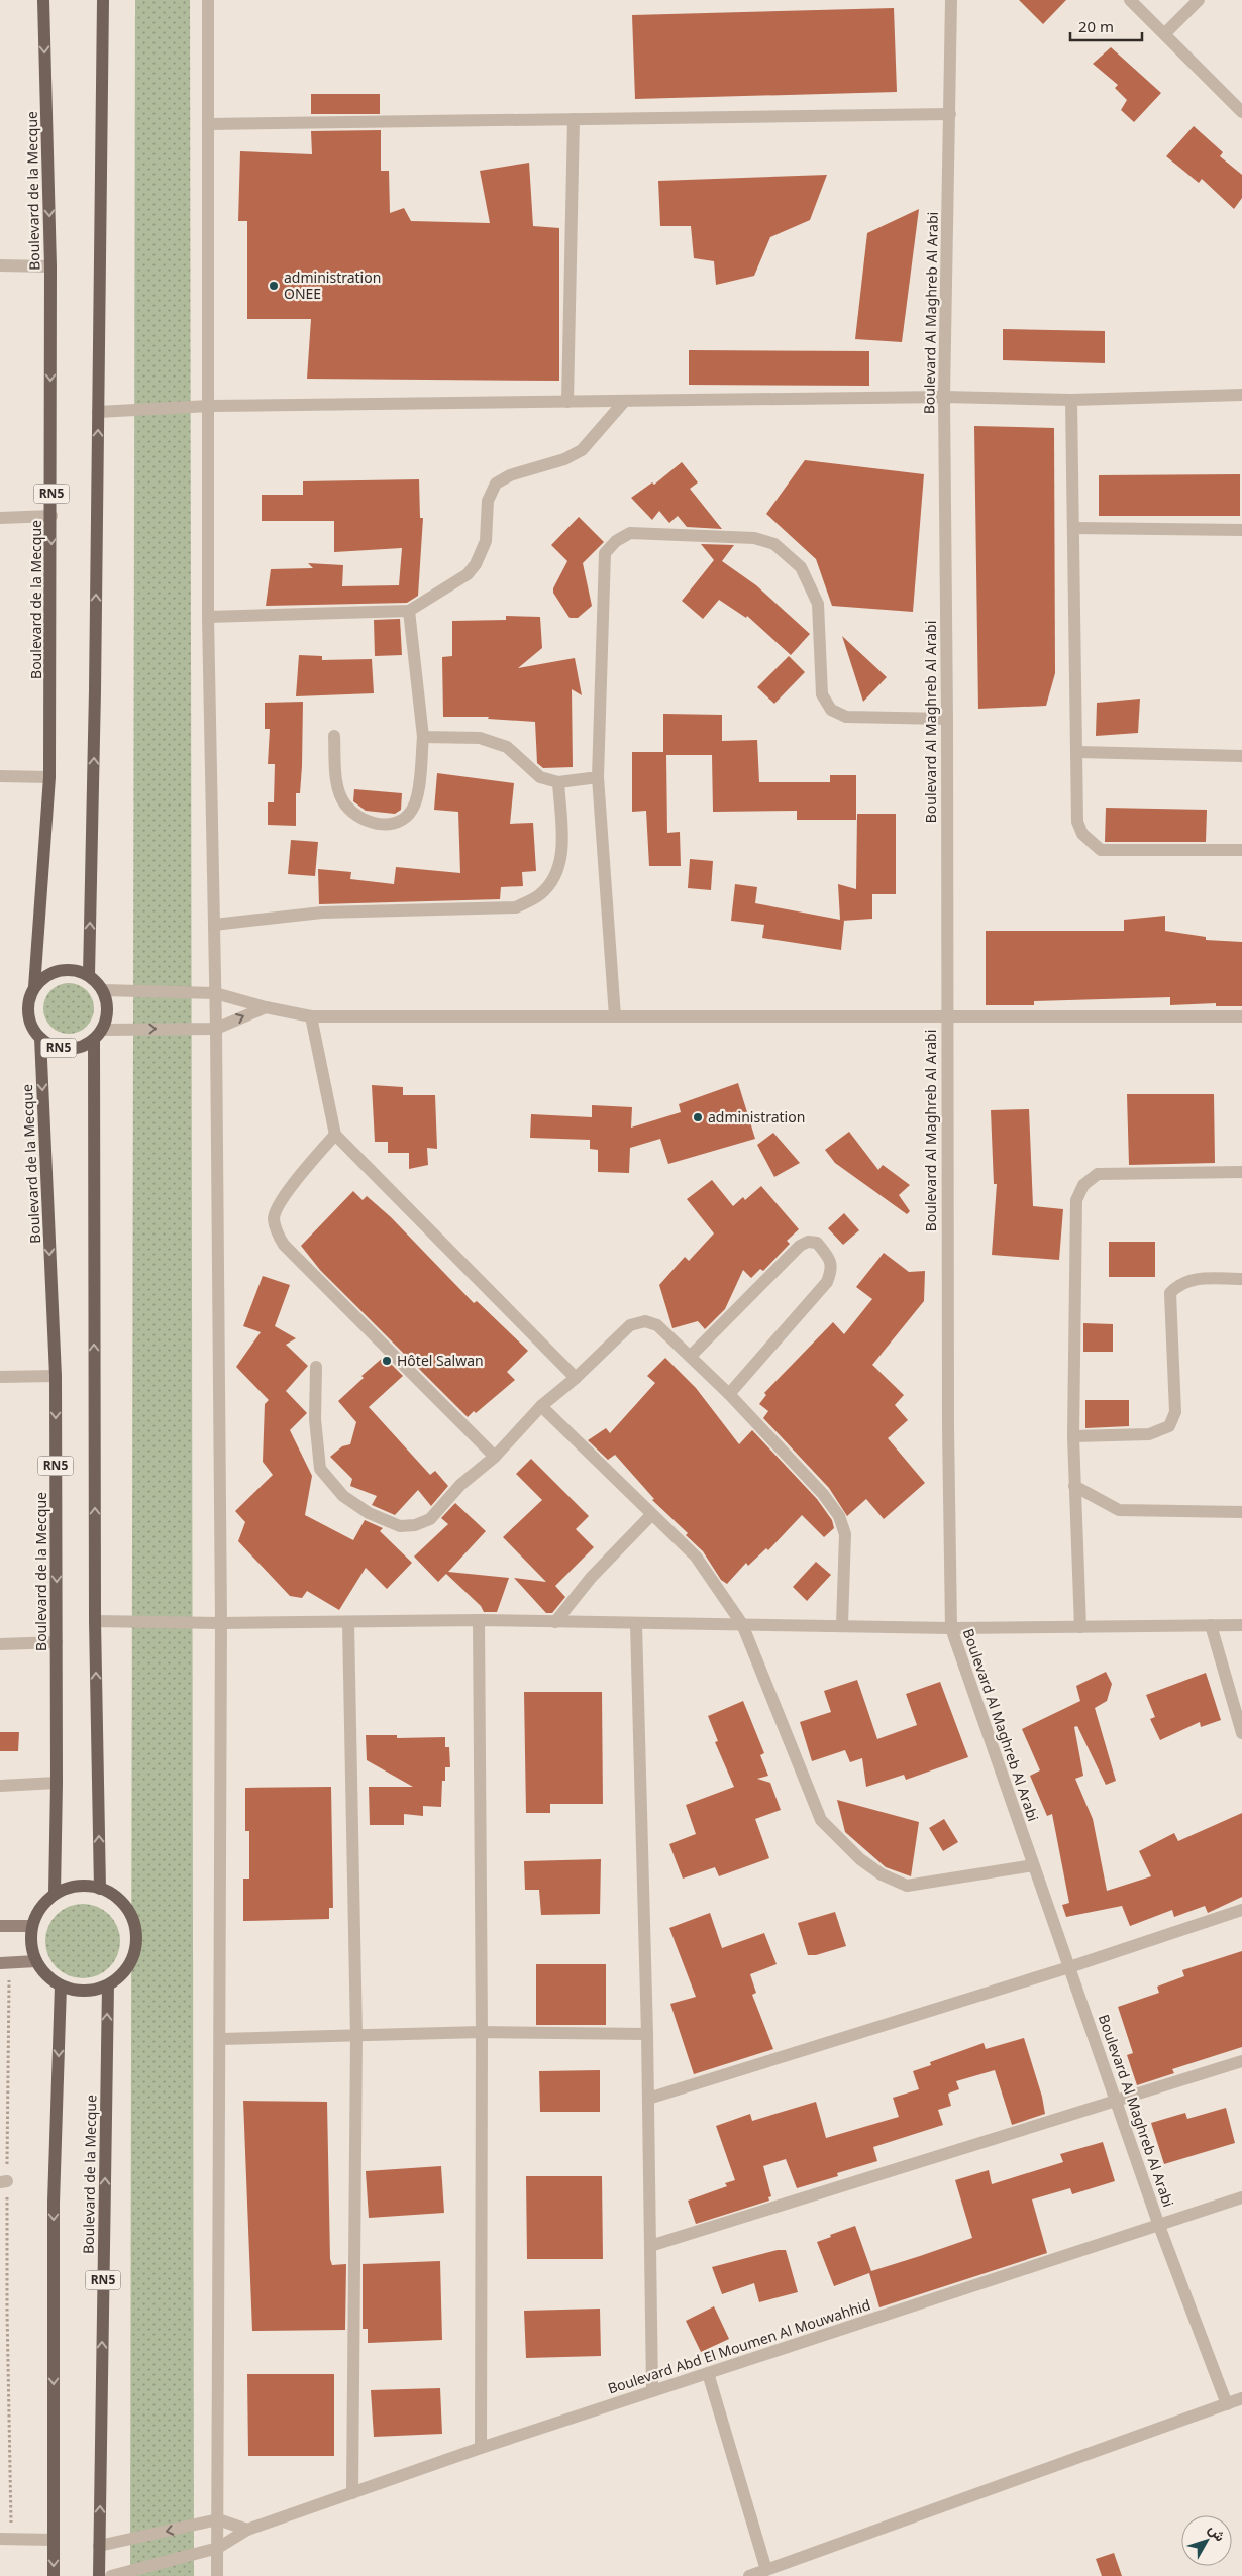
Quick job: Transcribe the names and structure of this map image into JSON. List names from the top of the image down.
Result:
{
  "streets": {
    "main road": ["Boulevard de la Mecque", "RN5"],
    "street": ["Boulevard Al Maghreb Al Arabi", "Boulevard Abd El Moumen Al Mouwahhid"]
  },
  "crossings": [
    ["Boulevard de la Mecque", "RN5"],
    ["Boulevard Al Maghreb Al Arabi", "Boulevard Abd El Moumen Al Mouwahhid"]
  ],
  "places": ["administration ONEE", "administration", "Hôtel Salwan"],
  "scale_bar": "20 m",
  "north": "top right"
}
